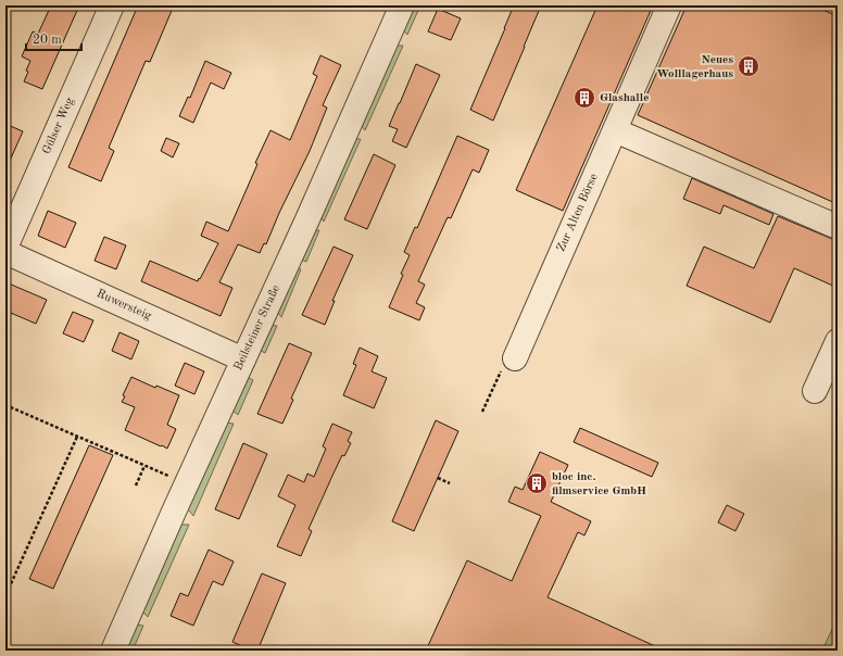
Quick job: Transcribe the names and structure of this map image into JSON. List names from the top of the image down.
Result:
{
  "streets": {
    "street": [
      "Gülser Weg",
      "Zur Alten Börse",
      "Ruwersteig",
      "Beilsteiner Straße"
    ]
  },
  "crossings": [
    ["Ruwersteig", "Beilsteiner Straße"]
  ],
  "places": {
    "building": ["Neues Wolllagerhaus", "Glashalle", "bloc inc. filmservice GmbH"]
  },
  "scale_bar": "20 m"
}
